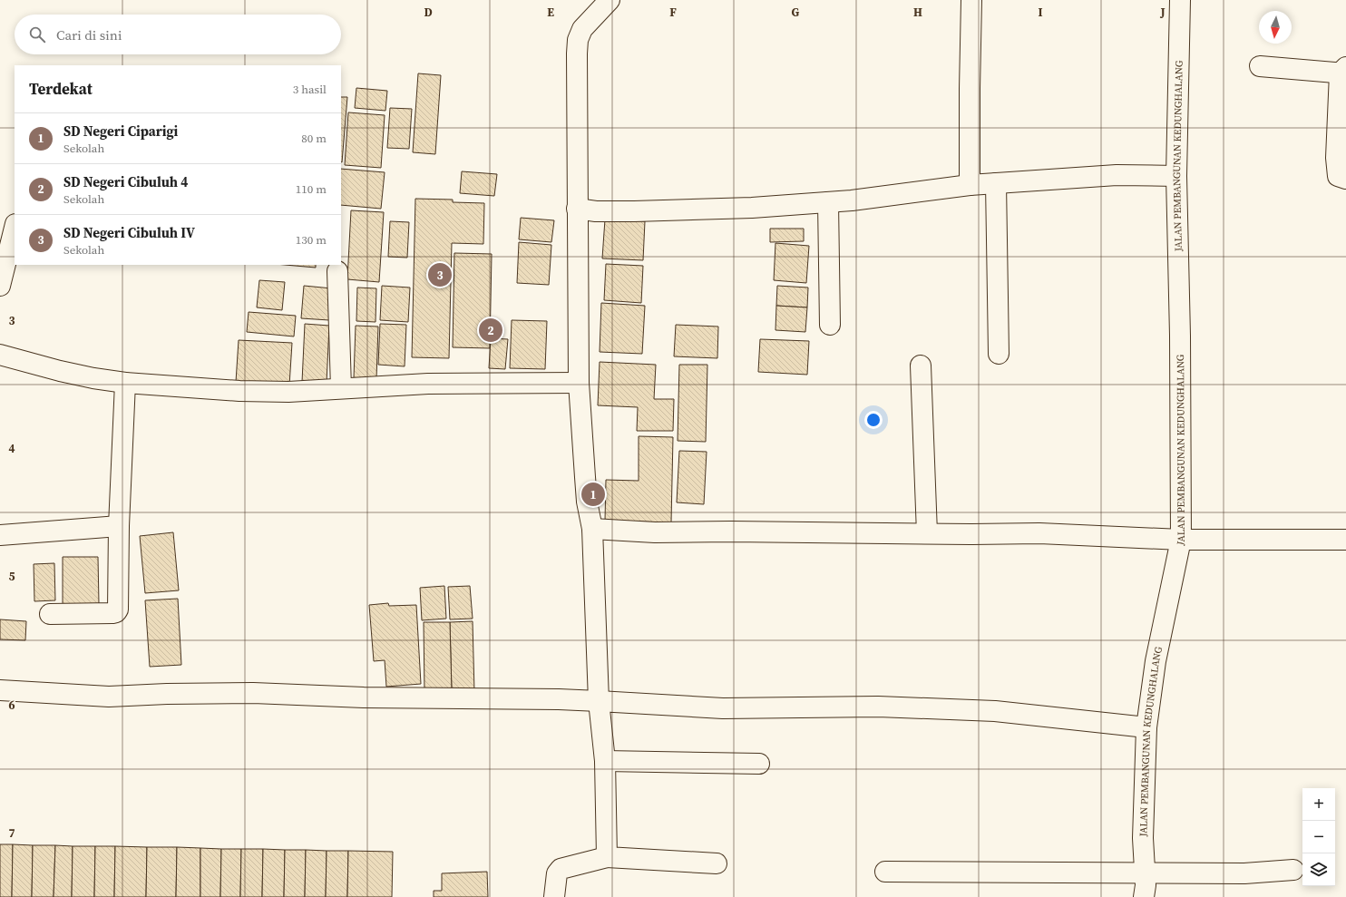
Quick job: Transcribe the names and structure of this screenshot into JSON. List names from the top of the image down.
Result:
{
  "streets": {
    "street": ["JALAN PEMBANGUNAN KEDUNGHALANG"]
  },
  "north": "bottom",
  "page": {
    "search": "Cari di sini",
    "heading": ["Terdekat", "3 hasil"],
    "list": [
      {
        "mark": "1",
        "name": "SD Negeri Ciparigi",
        "note": "Sekolah",
        "value": "80 m"
      },
      {
        "mark": "2",
        "name": "SD Negeri Cibuluh 4",
        "note": "Sekolah",
        "value": "110 m"
      },
      {
        "mark": "3",
        "name": "SD Negeri Cibuluh IV",
        "note": "Sekolah",
        "value": "130 m"
      }
    ],
    "pins": ["3", "2", "1"],
    "map_buttons": ["+", "−"]
  },
  "grid": {
    "columns": [
      "D",
      "E",
      "F",
      "G",
      "H",
      "I",
      "J"
    ],
    "rows": [
      "3",
      "4",
      "5",
      "6",
      "7"
    ]
  }
}
